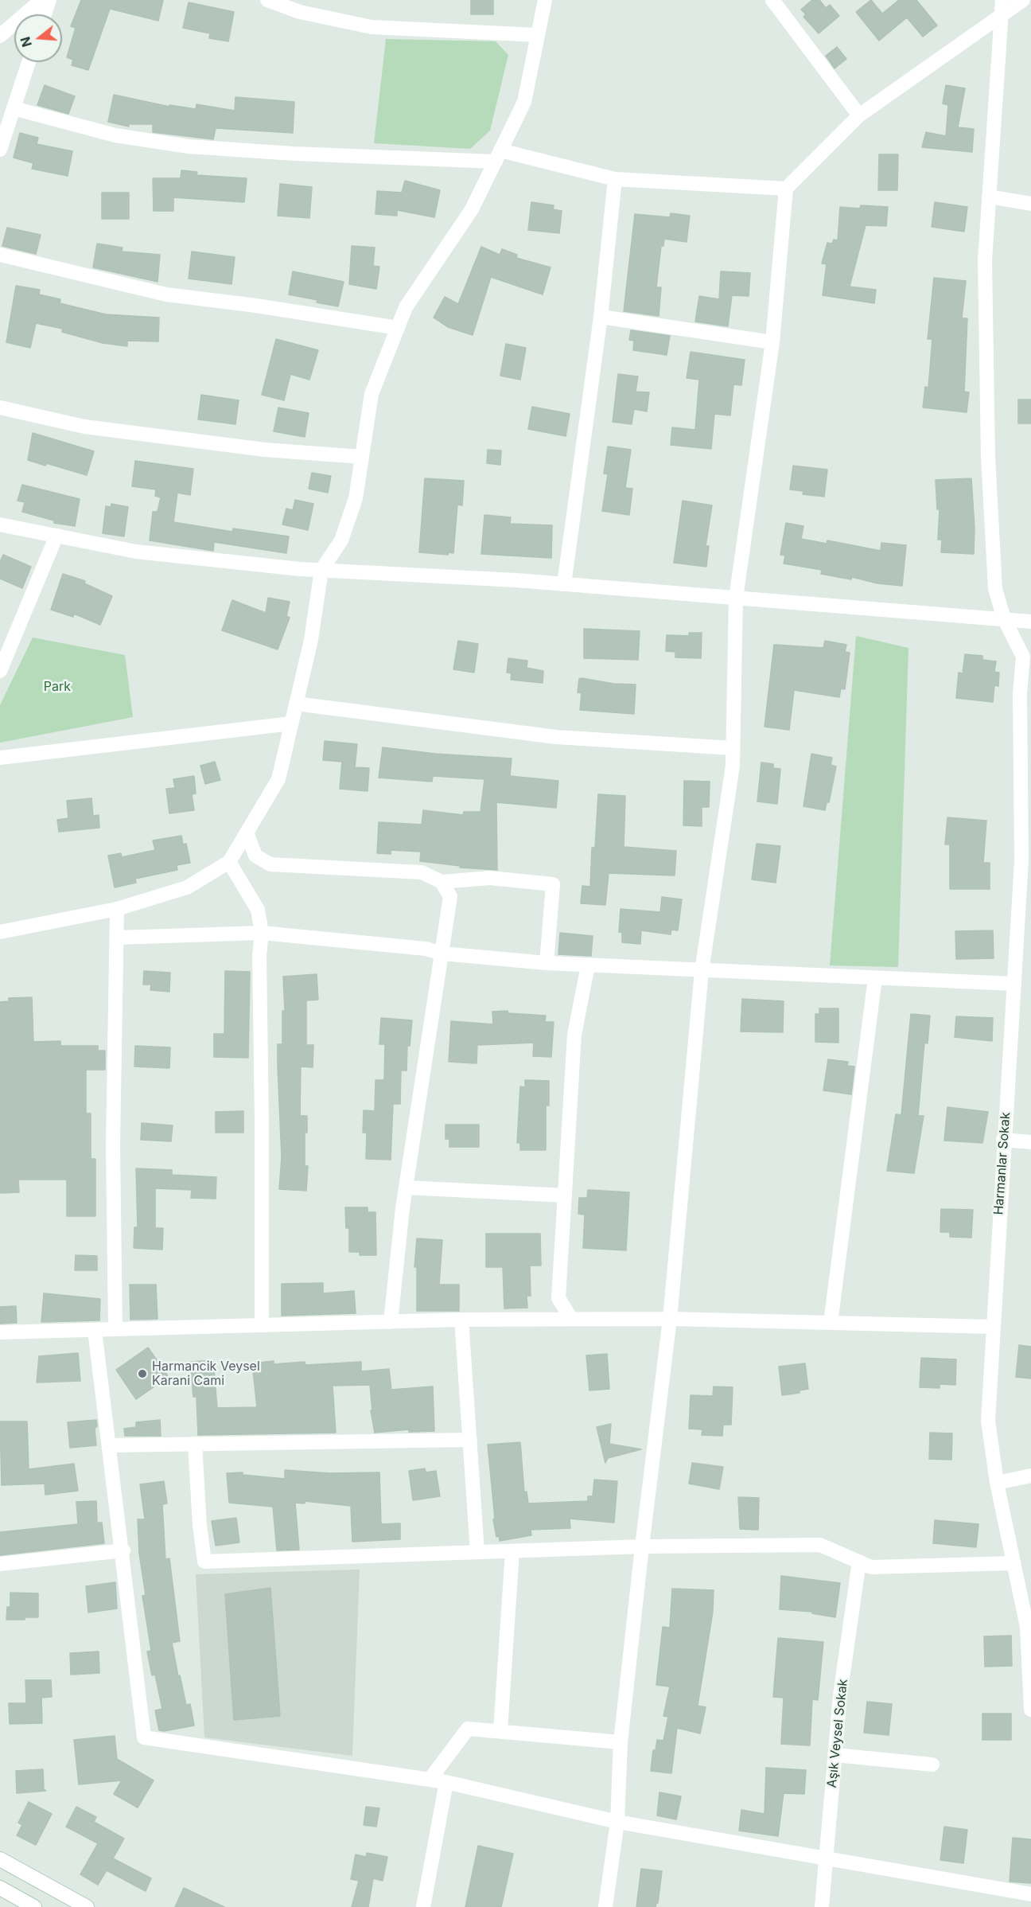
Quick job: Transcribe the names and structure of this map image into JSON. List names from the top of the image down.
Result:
{
  "streets": {
    "street": ["Harmanlar Sokak", "Aşık Veysel Sokak"]
  },
  "parks": ["Park"],
  "places": ["Harmancik Veysel Karani Cami"],
  "north": "left"
}
